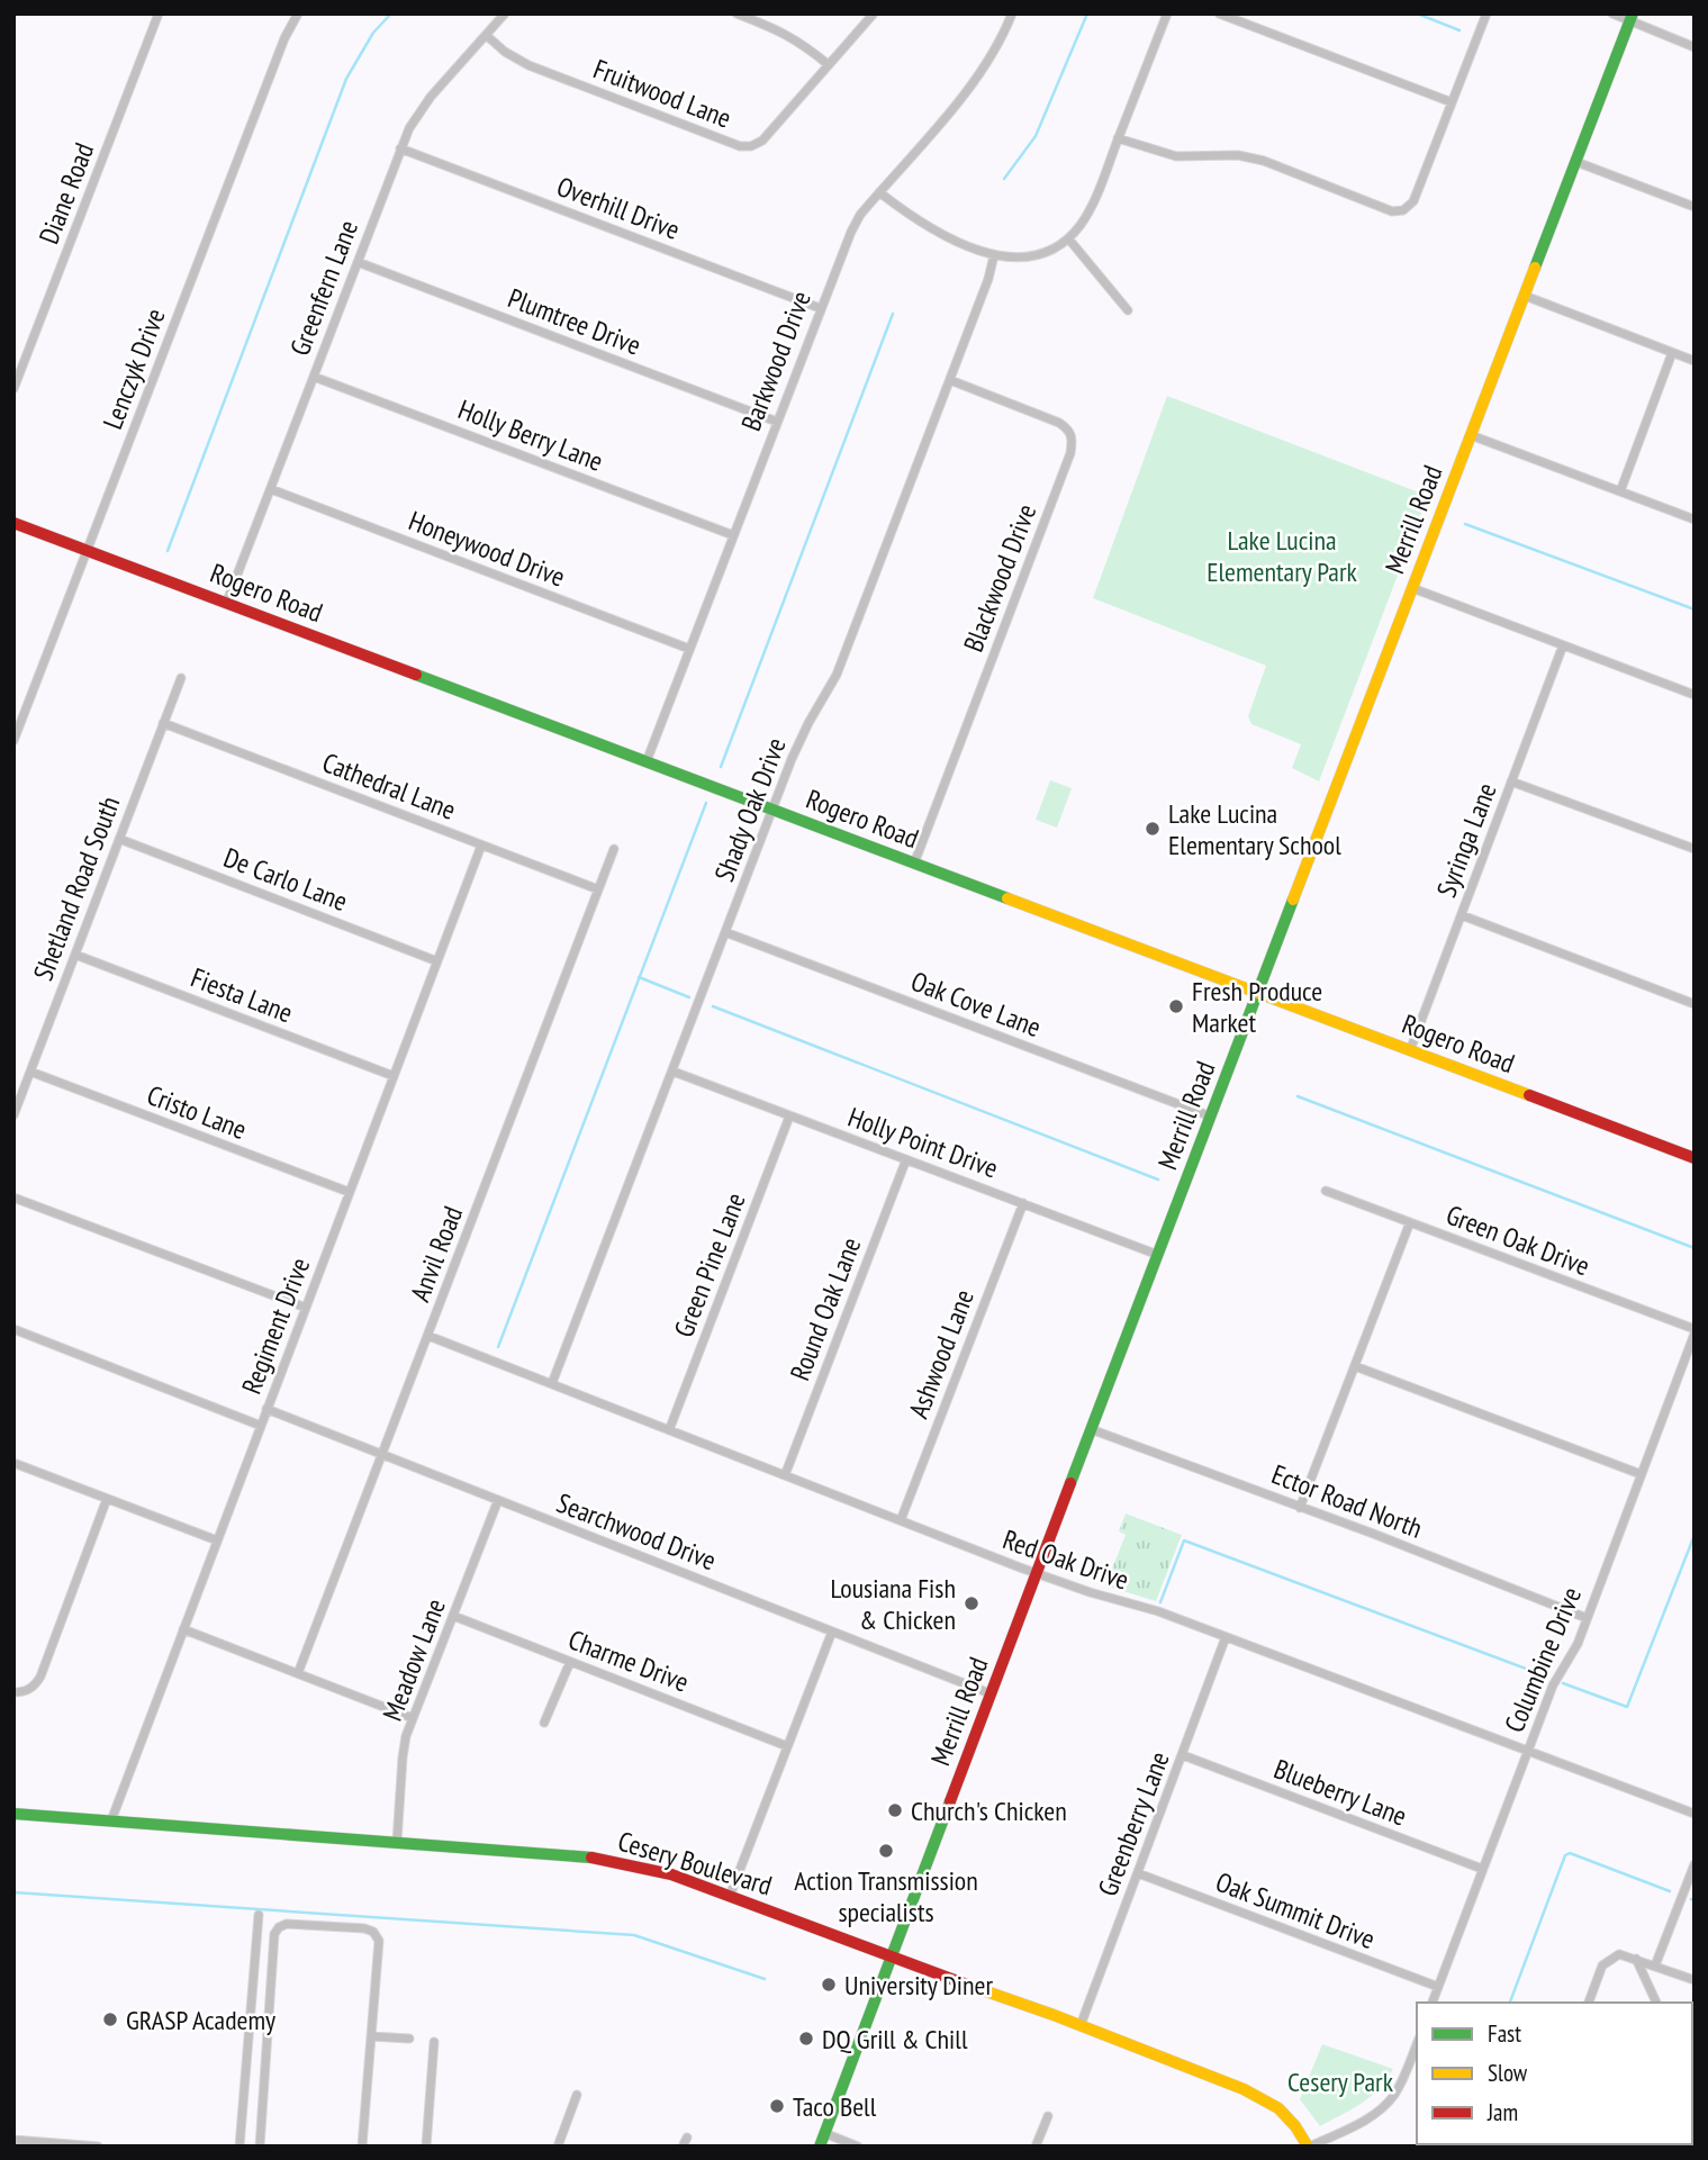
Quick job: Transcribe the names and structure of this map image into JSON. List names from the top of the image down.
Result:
{
  "streets": {
    "main road": ["Merrill Road", "Rogero Road", "Cesery Boulevard"],
    "street": [
      "Fruitwood Lane",
      "Diane Road",
      "Overhill Drive",
      "Greenfern Lane",
      "Plumtree Drive",
      "Barkwood Drive",
      "Lenczyk Drive",
      "Holly Berry Lane",
      "Honeywood Drive",
      "Blackwood Drive",
      "Cathedral Lane",
      "Shady Oak Drive",
      "Syringa Lane",
      "De Carlo Lane",
      "Shetland Road South",
      "Fiesta Lane",
      "Oak Cove Lane",
      "Cristo Lane",
      "Holly Point Drive",
      "Green Oak Drive",
      "Anvil Road",
      "Green Pine Lane",
      "Round Oak Lane",
      "Regiment Drive",
      "Ashwood Lane",
      "Ector Road North",
      "Searchwood Drive",
      "Red Oak Drive",
      "Meadow Lane",
      "Columbine Drive",
      "Charme Drive",
      "Blueberry Lane",
      "Greenberry Lane",
      "Oak Summit Drive"
    ]
  },
  "crossings": [
    ["Fruitwood Lane", "Greenfern Lane"],
    ["Overhill Drive", "Greenfern Lane"],
    ["Overhill Drive", "Barkwood Drive"],
    ["Greenfern Lane", "Plumtree Drive"],
    ["Greenfern Lane", "Holly Berry Lane"],
    ["Greenfern Lane", "Honeywood Drive"],
    ["Greenfern Lane", "Rogero Road"],
    ["Plumtree Drive", "Barkwood Drive"],
    ["Barkwood Drive", "Holly Berry Lane"],
    ["Barkwood Drive", "Honeywood Drive"],
    ["Barkwood Drive", "Rogero Road"],
    ["Lenczyk Drive", "Rogero Road"],
    ["Merrill Road", "Rogero Road"],
    ["Merrill Road", "Oak Cove Lane"],
    ["Merrill Road", "Holly Point Drive"],
    ["Merrill Road", "Ector Road North"],
    ["Merrill Road", "Searchwood Drive"],
    ["Merrill Road", "Red Oak Drive"],
    ["Merrill Road", "Cesery Boulevard"],
    ["Blackwood Drive", "Rogero Road"],
    ["Blackwood Drive", "Shady Oak Drive"],
    ["Rogero Road", "Shady Oak Drive"],
    ["Rogero Road", "Syringa Lane"],
    ["Cathedral Lane", "Shetland Road South"],
    ["Cathedral Lane", "Anvil Road"],
    ["Cathedral Lane", "Regiment Drive"],
    ["Shady Oak Drive", "Oak Cove Lane"],
    ["Shady Oak Drive", "Holly Point Drive"],
    ["Shady Oak Drive", "Red Oak Drive"],
    ["De Carlo Lane", "Shetland Road South"],
    ["De Carlo Lane", "Regiment Drive"],
    ["Shetland Road South", "Fiesta Lane"],
    ["Shetland Road South", "Cristo Lane"],
    ["Fiesta Lane", "Regiment Drive"],
    ["Cristo Lane", "Regiment Drive"],
    ["Holly Point Drive", "Green Pine Lane"],
    ["Holly Point Drive", "Round Oak Lane"],
    ["Holly Point Drive", "Ashwood Lane"],
    ["Green Oak Drive", "Columbine Drive"],
    ["Anvil Road", "Searchwood Drive"],
    ["Anvil Road", "Red Oak Drive"],
    ["Green Pine Lane", "Red Oak Drive"],
    ["Round Oak Lane", "Red Oak Drive"],
    ["Regiment Drive", "Searchwood Drive"],
    ["Regiment Drive", "Cesery Boulevard"],
    ["Ashwood Lane", "Red Oak Drive"],
    ["Ector Road North", "Columbine Drive"],
    ["Searchwood Drive", "Meadow Lane"],
    ["Red Oak Drive", "Columbine Drive"],
    ["Red Oak Drive", "Greenberry Lane"],
    ["Meadow Lane", "Charme Drive"],
    ["Meadow Lane", "Cesery Boulevard"],
    ["Columbine Drive", "Blueberry Lane"],
    ["Columbine Drive", "Oak Summit Drive"],
    ["Blueberry Lane", "Greenberry Lane"],
    ["Greenberry Lane", "Cesery Boulevard"],
    ["Greenberry Lane", "Oak Summit Drive"]
  ],
  "parks": ["Lake Lucina Elementary Park", "Cesery Park"],
  "places": [
    "Lake Lucina Elementary School",
    "Fresh Produce Market",
    "Lousiana Fish & Chicken",
    "Church's Chicken",
    "Action Transmission specialists",
    "University Diner",
    "GRASP Academy",
    "DQ Grill & Chill",
    "Taco Bell"
  ],
  "legend": ["Fast", "Slow", "Jam"]
}
